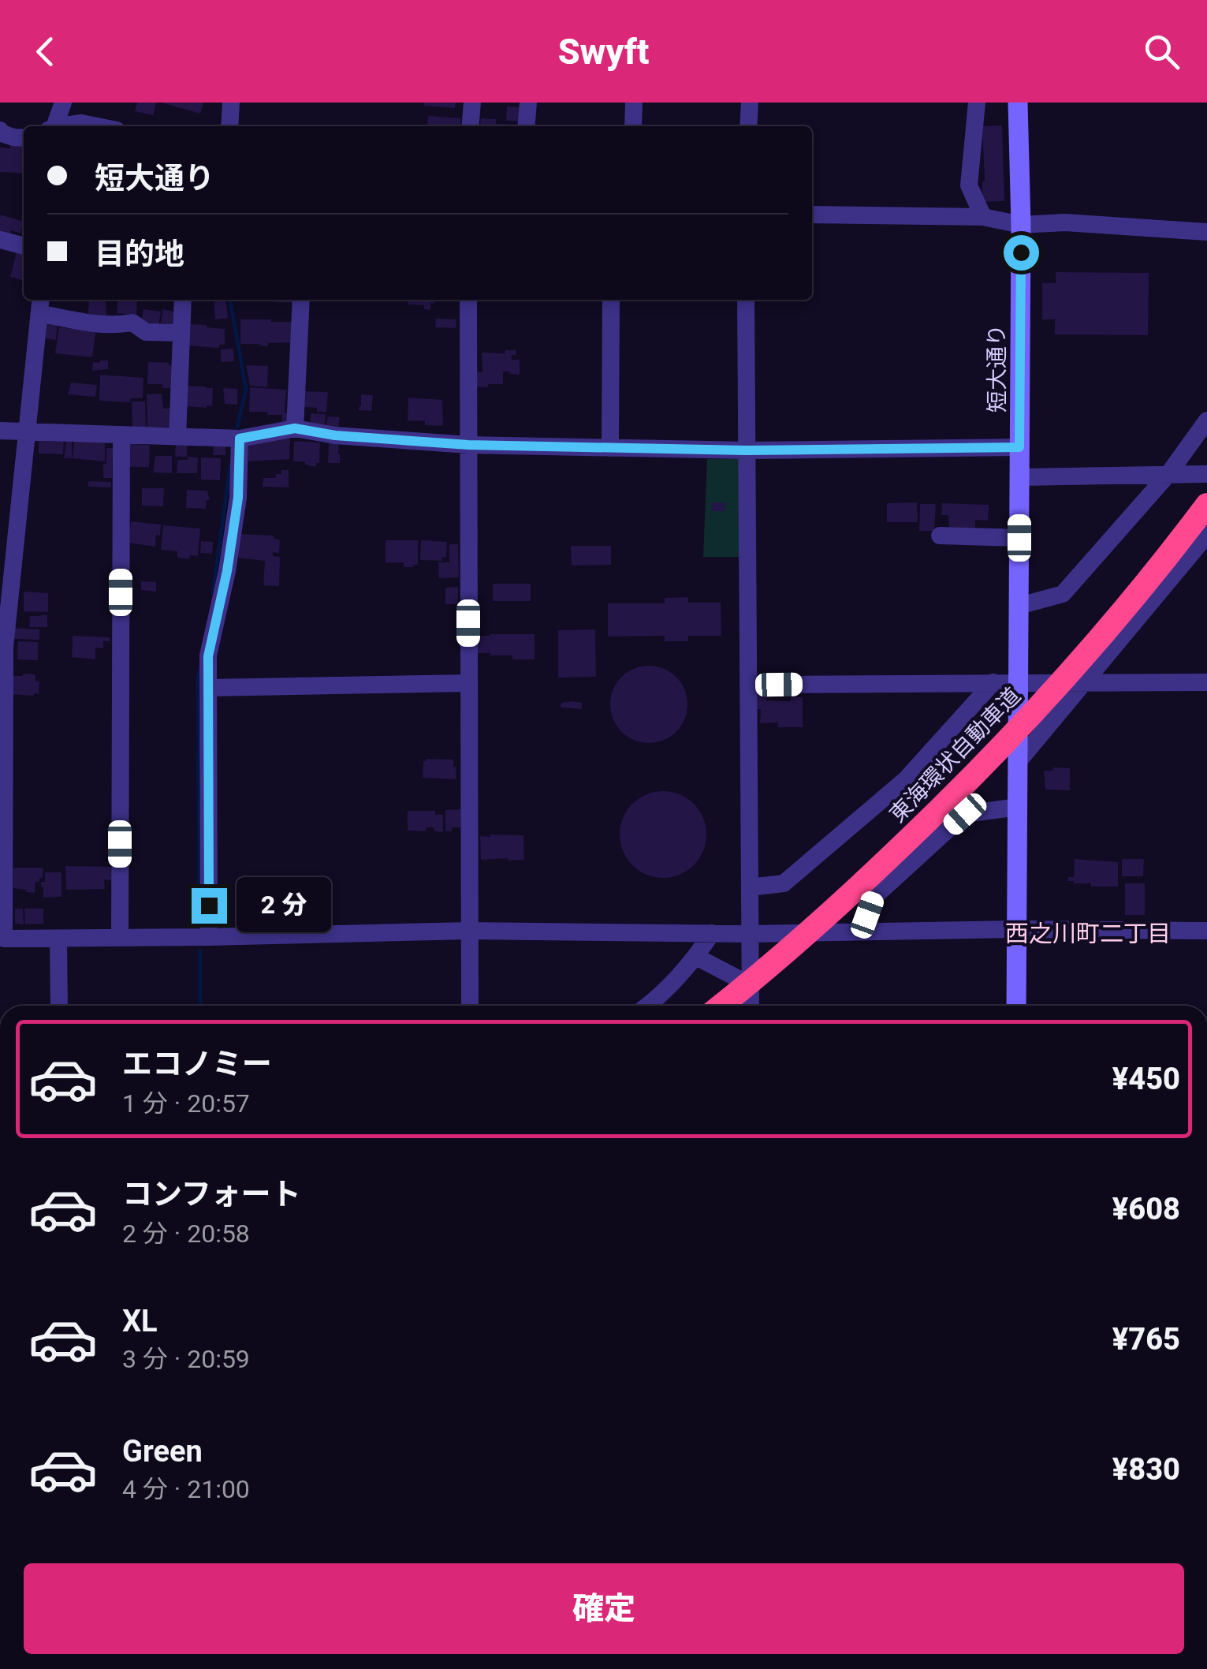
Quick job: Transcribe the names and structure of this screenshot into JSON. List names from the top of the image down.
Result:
{
  "streets": {
    "highway": ["東海環状自動車道"],
    "street": ["短大通り"]
  },
  "districts": ["西之川町二丁目"],
  "page": {
    "header": "Swyft",
    "banner": ["短大通り", "目的地"],
    "bubble": "2 分",
    "list": [
      {
        "name": "エコノミー",
        "note": "1 分 · 20:57",
        "value": "¥450"
      },
      {
        "name": "コンフォート",
        "note": "2 分 · 20:58",
        "value": "¥608"
      },
      {
        "name": "XL",
        "note": "3 分 · 20:59",
        "value": "¥765"
      },
      {
        "name": "Green",
        "note": "4 分 · 21:00",
        "value": "¥830"
      }
    ],
    "buttons": "確定"
  }
}
